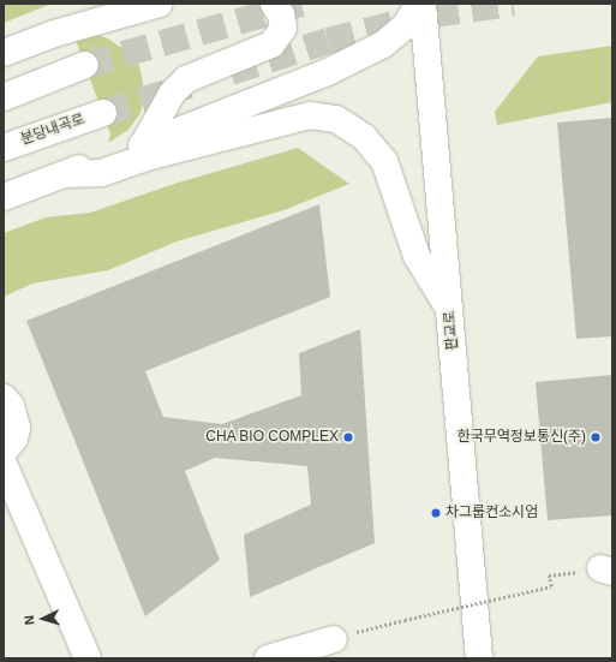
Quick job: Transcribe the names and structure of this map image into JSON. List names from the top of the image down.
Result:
{
  "streets": {
    "main road": ["분당내곡로", "판교로"]
  },
  "places": ["CHA BIO COMPLEX", "한국무역정보통신(주)", "차그룹컨소시엄"],
  "north": "left"
}
